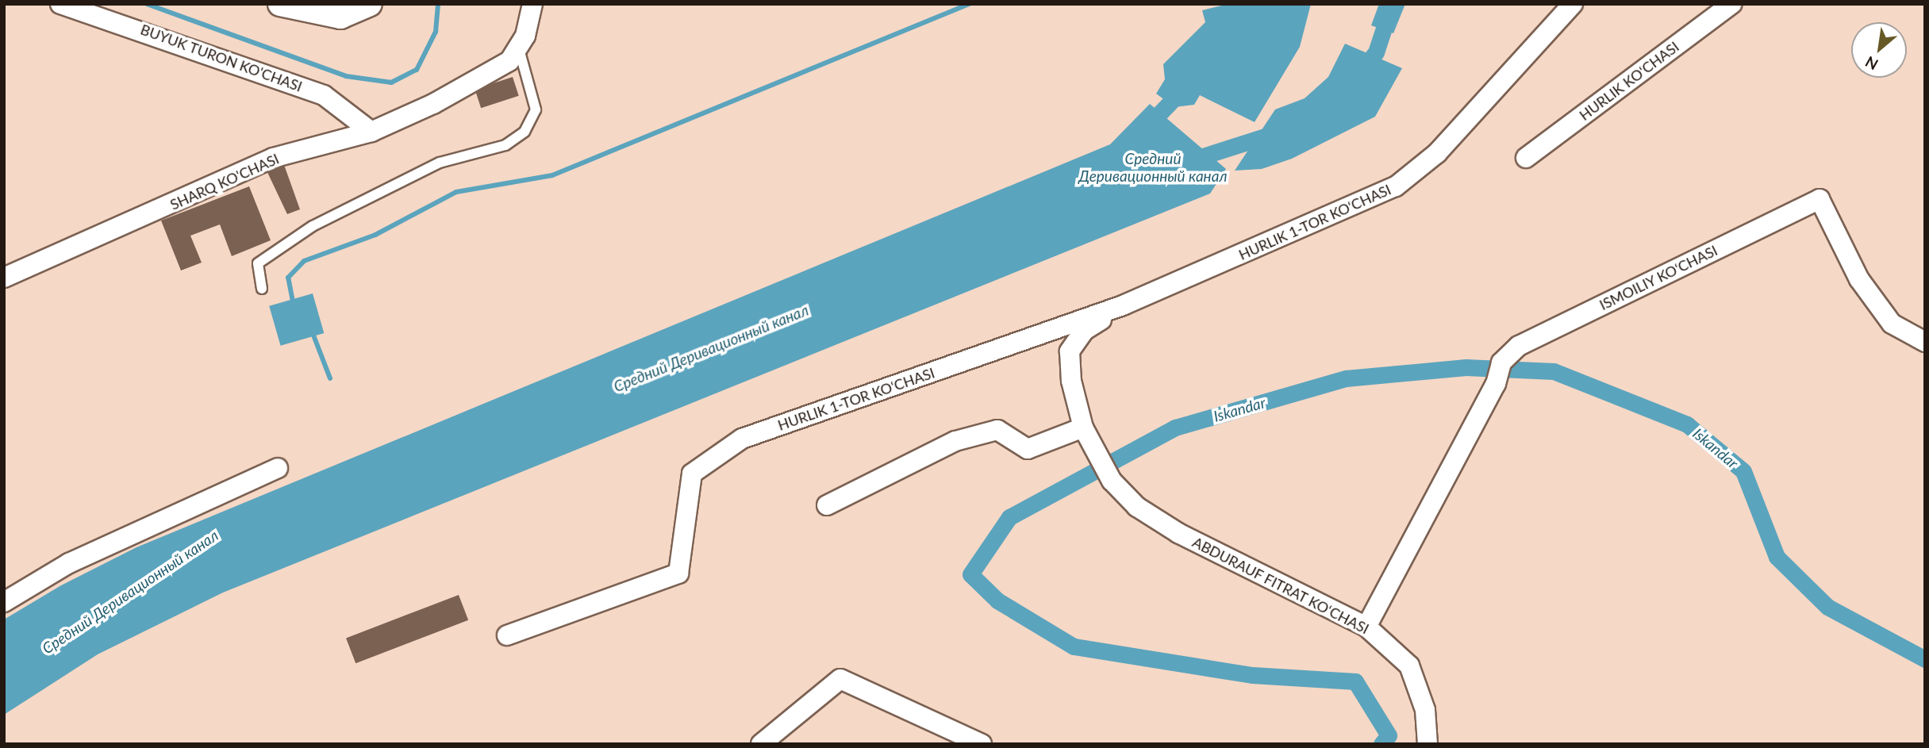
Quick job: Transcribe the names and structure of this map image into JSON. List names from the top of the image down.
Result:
{
  "streets": {
    "street": [
      "BUYUK TURON KO'CHASI",
      "HURLIK KO‘CHASI",
      "SHARQ KO'CHASI",
      "HURLIK 1-TOR KO‘CHASI",
      "ISMOILIY KO‘CHASI",
      "ABDURAUF FITRAT KO‘CHASI"
    ]
  },
  "crossings": [
    ["BUYUK TURON KO'CHASI", "SHARQ KO'CHASI"],
    ["HURLIK 1-TOR KO‘CHASI", "ABDURAUF FITRAT KO‘CHASI"],
    ["ISMOILIY KO‘CHASI", "ABDURAUF FITRAT KO‘CHASI"]
  ],
  "water": ["Средний Деривационный канал", "Iskandar"],
  "north": "bottom left"
}
